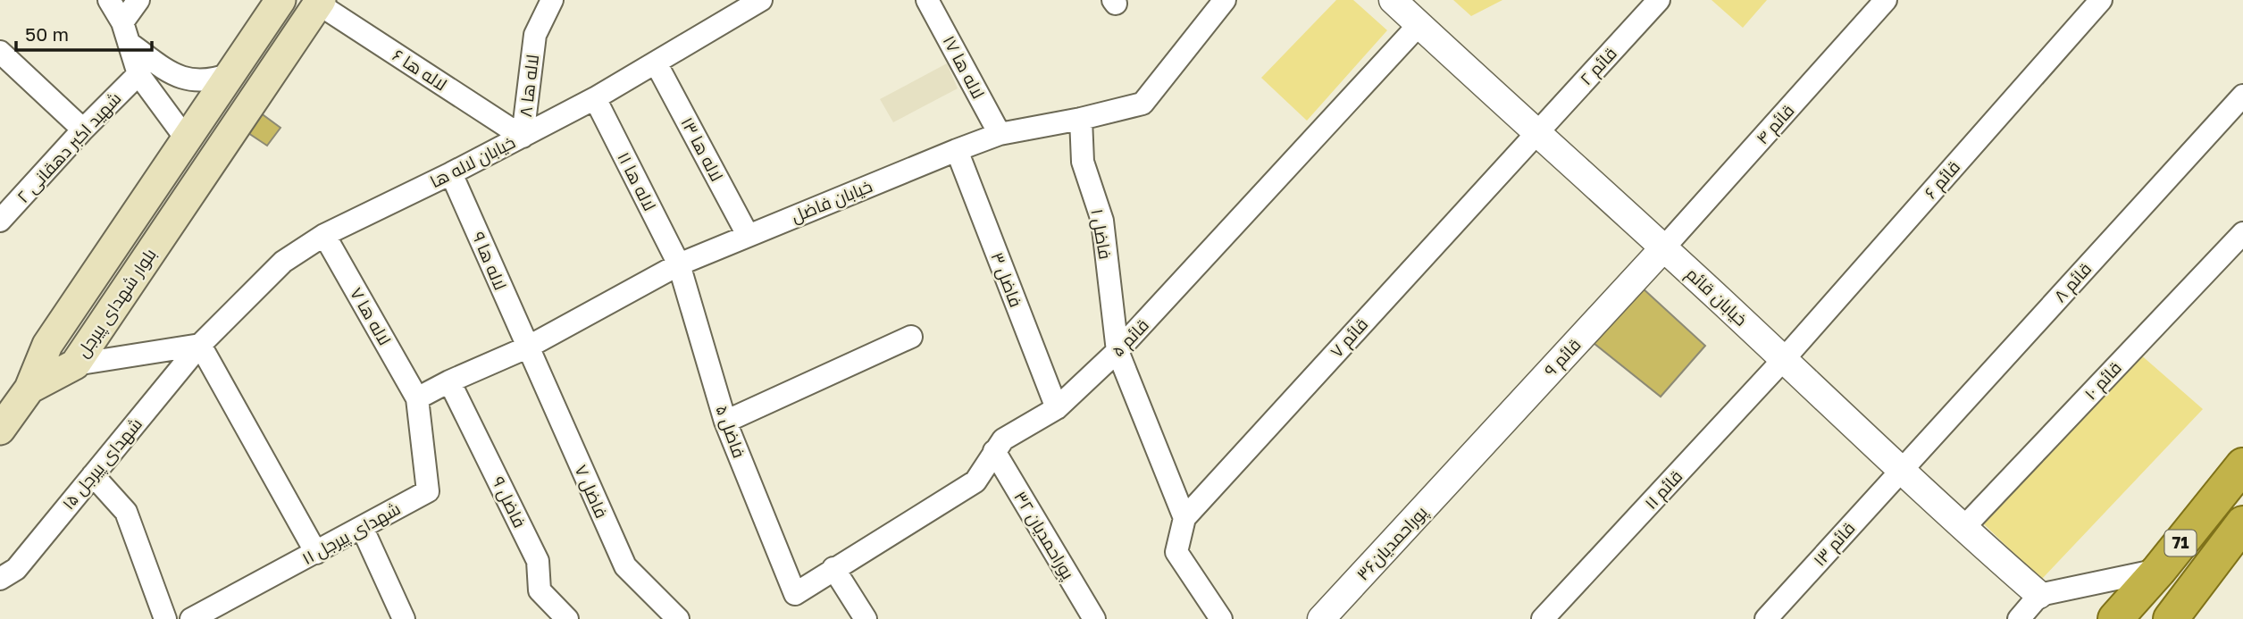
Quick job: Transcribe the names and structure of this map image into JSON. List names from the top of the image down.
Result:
{
  "streets": {
    "highway": ["71"],
    "main road": ["بلوار شهدای پیرجل"],
    "street": [
      "قائم ۲",
      "لاله ها ۱۷",
      "لاله ها ۶",
      "لاله ها ۸",
      "قائم ۴",
      "شهید اکبر دهقانی ۲",
      "لاله ها ۱۳",
      "خیابان لاله ها",
      "قائم ۶",
      "لاله ها ۱۱",
      "خیابان فاضل",
      "فاضل ۱",
      "لاله ها ۹",
      "فاضل ۳",
      "قائم ۸",
      "خیابان قائم",
      "لاله ها ۷",
      "قائم ۵",
      "قائم ۷",
      "قائم ۹",
      "قائم ۱۰",
      "فاضل ۵",
      "شهدای پیرجل ۱۵",
      "قائم ۱۱",
      "فاضل ۷",
      "فاضل ۹",
      "شهدای پیرجل ۱۱",
      "پوراحمدیان ۳۲",
      "پوراحمدیان۳۶",
      "قائم ۱۳"
    ]
  },
  "crossings": [
    ["قائم ۲", "خیابان قائم"],
    ["قائم ۲", "قائم ۷"],
    ["لاله ها ۱۷", "خیابان فاضل"],
    ["لاله ها ۶", "لاله ها ۸"],
    ["لاله ها ۶", "خیابان لاله ها"],
    ["لاله ها ۶", "بلوار شهدای پیرجل"],
    ["لاله ها ۸", "خیابان لاله ها"],
    ["قائم ۴", "خیابان قائم"],
    ["قائم ۴", "قائم ۹"],
    ["لاله ها ۱۳", "خیابان لاله ها"],
    ["لاله ها ۱۳", "خیابان فاضل"],
    ["خیابان لاله ها", "لاله ها ۱۱"],
    ["خیابان لاله ها", "لاله ها ۹"],
    ["خیابان لاله ها", "لاله ها ۷"],
    ["خیابان لاله ها", "شهدای پیرجل ۱۵"],
    ["قائم ۶", "خیابان قائم"],
    ["قائم ۶", "قائم ۱۱"],
    ["لاله ها ۱۱", "خیابان فاضل"],
    ["لاله ها ۱۱", "فاضل ۵"],
    ["خیابان فاضل", "فاضل ۱"],
    ["خیابان فاضل", "لاله ها ۹"],
    ["خیابان فاضل", "فاضل ۳"],
    ["خیابان فاضل", "لاله ها ۷"],
    ["خیابان فاضل", "فاضل ۵"],
    ["خیابان فاضل", "فاضل ۷"],
    ["خیابان فاضل", "فاضل ۹"],
    ["خیابان فاضل", "شهدای پیرجل ۱۱"],
    ["فاضل ۱", "قائم ۵"],
    ["فاضل ۱", "قائم ۷"],
    ["لاله ها ۹", "فاضل ۷"],
    ["فاضل ۳", "قائم ۵"],
    ["قائم ۸", "خیابان قائم"],
    ["قائم ۸", "قائم ۱۳"],
    ["خیابان قائم", "قائم ۵"],
    ["خیابان قائم", "قائم ۷"],
    ["خیابان قائم", "قائم ۹"],
    ["خیابان قائم", "قائم ۱۰"],
    ["خیابان قائم", "قائم ۱۱"],
    ["خیابان قائم", "قائم ۱۳"],
    ["لاله ها ۷", "شهدای پیرجل ۱۱"],
    ["قائم ۵", "فاضل ۵"],
    ["قائم ۵", "پوراحمدیان ۳۲"],
    ["قائم ۹", "پوراحمدیان۳۶"]
  ],
  "scale_bar": "50 m"
}
